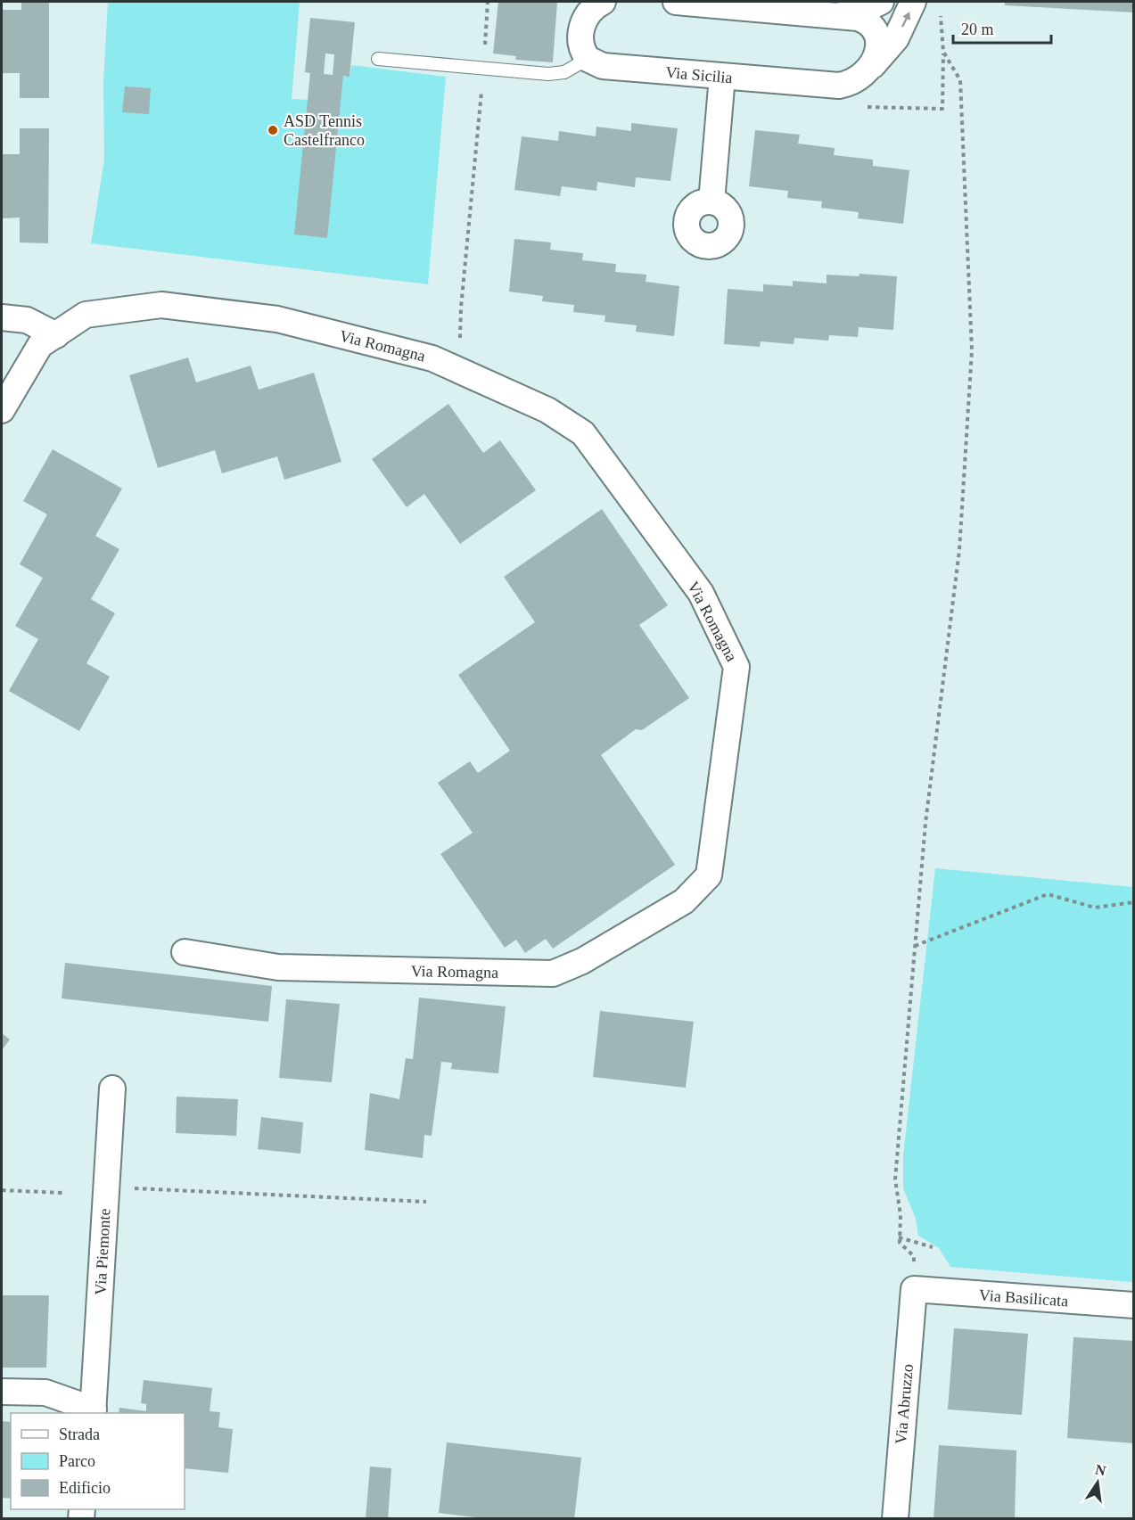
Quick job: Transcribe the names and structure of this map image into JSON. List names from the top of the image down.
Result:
{
  "streets": {
    "street": [
      "Via Sicilia",
      "Via Romagna",
      "Via Piemonte",
      "Via Basilicata",
      "Via Abruzzo"
    ]
  },
  "crossings": [
    ["Via Basilicata", "Via Abruzzo"]
  ],
  "places": ["ASD Tennis Castelfranco"],
  "legend": ["Strada", "Parco", "Edificio"],
  "scale_bar": "20 m",
  "north": "top"
}
